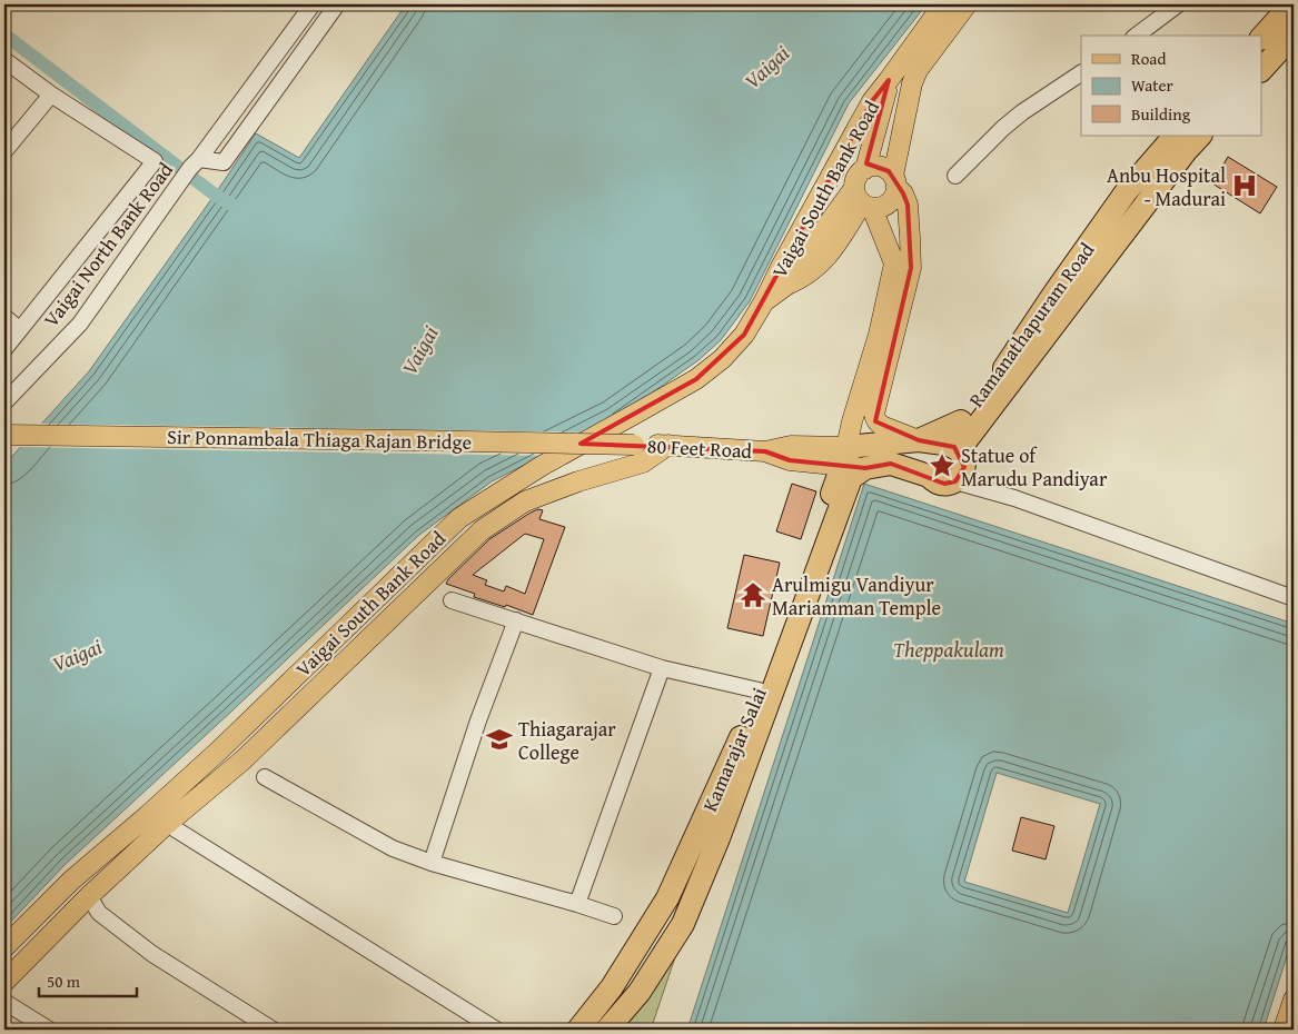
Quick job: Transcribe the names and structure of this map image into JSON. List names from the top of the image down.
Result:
{
  "streets": {
    "highway": ["Ramanathapuram Road", "Kamarajar Salai"],
    "main road": ["Vaigai South Bank Road", "Sir Ponnambala Thiaga Rajan Bridge", "80 Feet Road"],
    "street": ["Vaigai North Bank Road"]
  },
  "crossings": [
    ["Vaigai South Bank Road", "80 Feet Road"],
    ["Ramanathapuram Road", "80 Feet Road"],
    ["Ramanathapuram Road", "Kamarajar Salai"],
    ["Sir Ponnambala Thiaga Rajan Bridge", "80 Feet Road"],
    ["80 Feet Road", "Kamarajar Salai"]
  ],
  "water": ["Vaigai", "Theppakulam"],
  "places": {
    "hospital": ["Anbu Hospital - Madurai"],
    "place": ["Statue of Marudu Pandiyar"],
    "temple": ["Arulmigu Vandiyur Mariamman Temple"],
    "school or university": ["Thiagarajar College"]
  },
  "legend": ["Road", "Water", "Building"],
  "scale_bar": "50 m"
}
